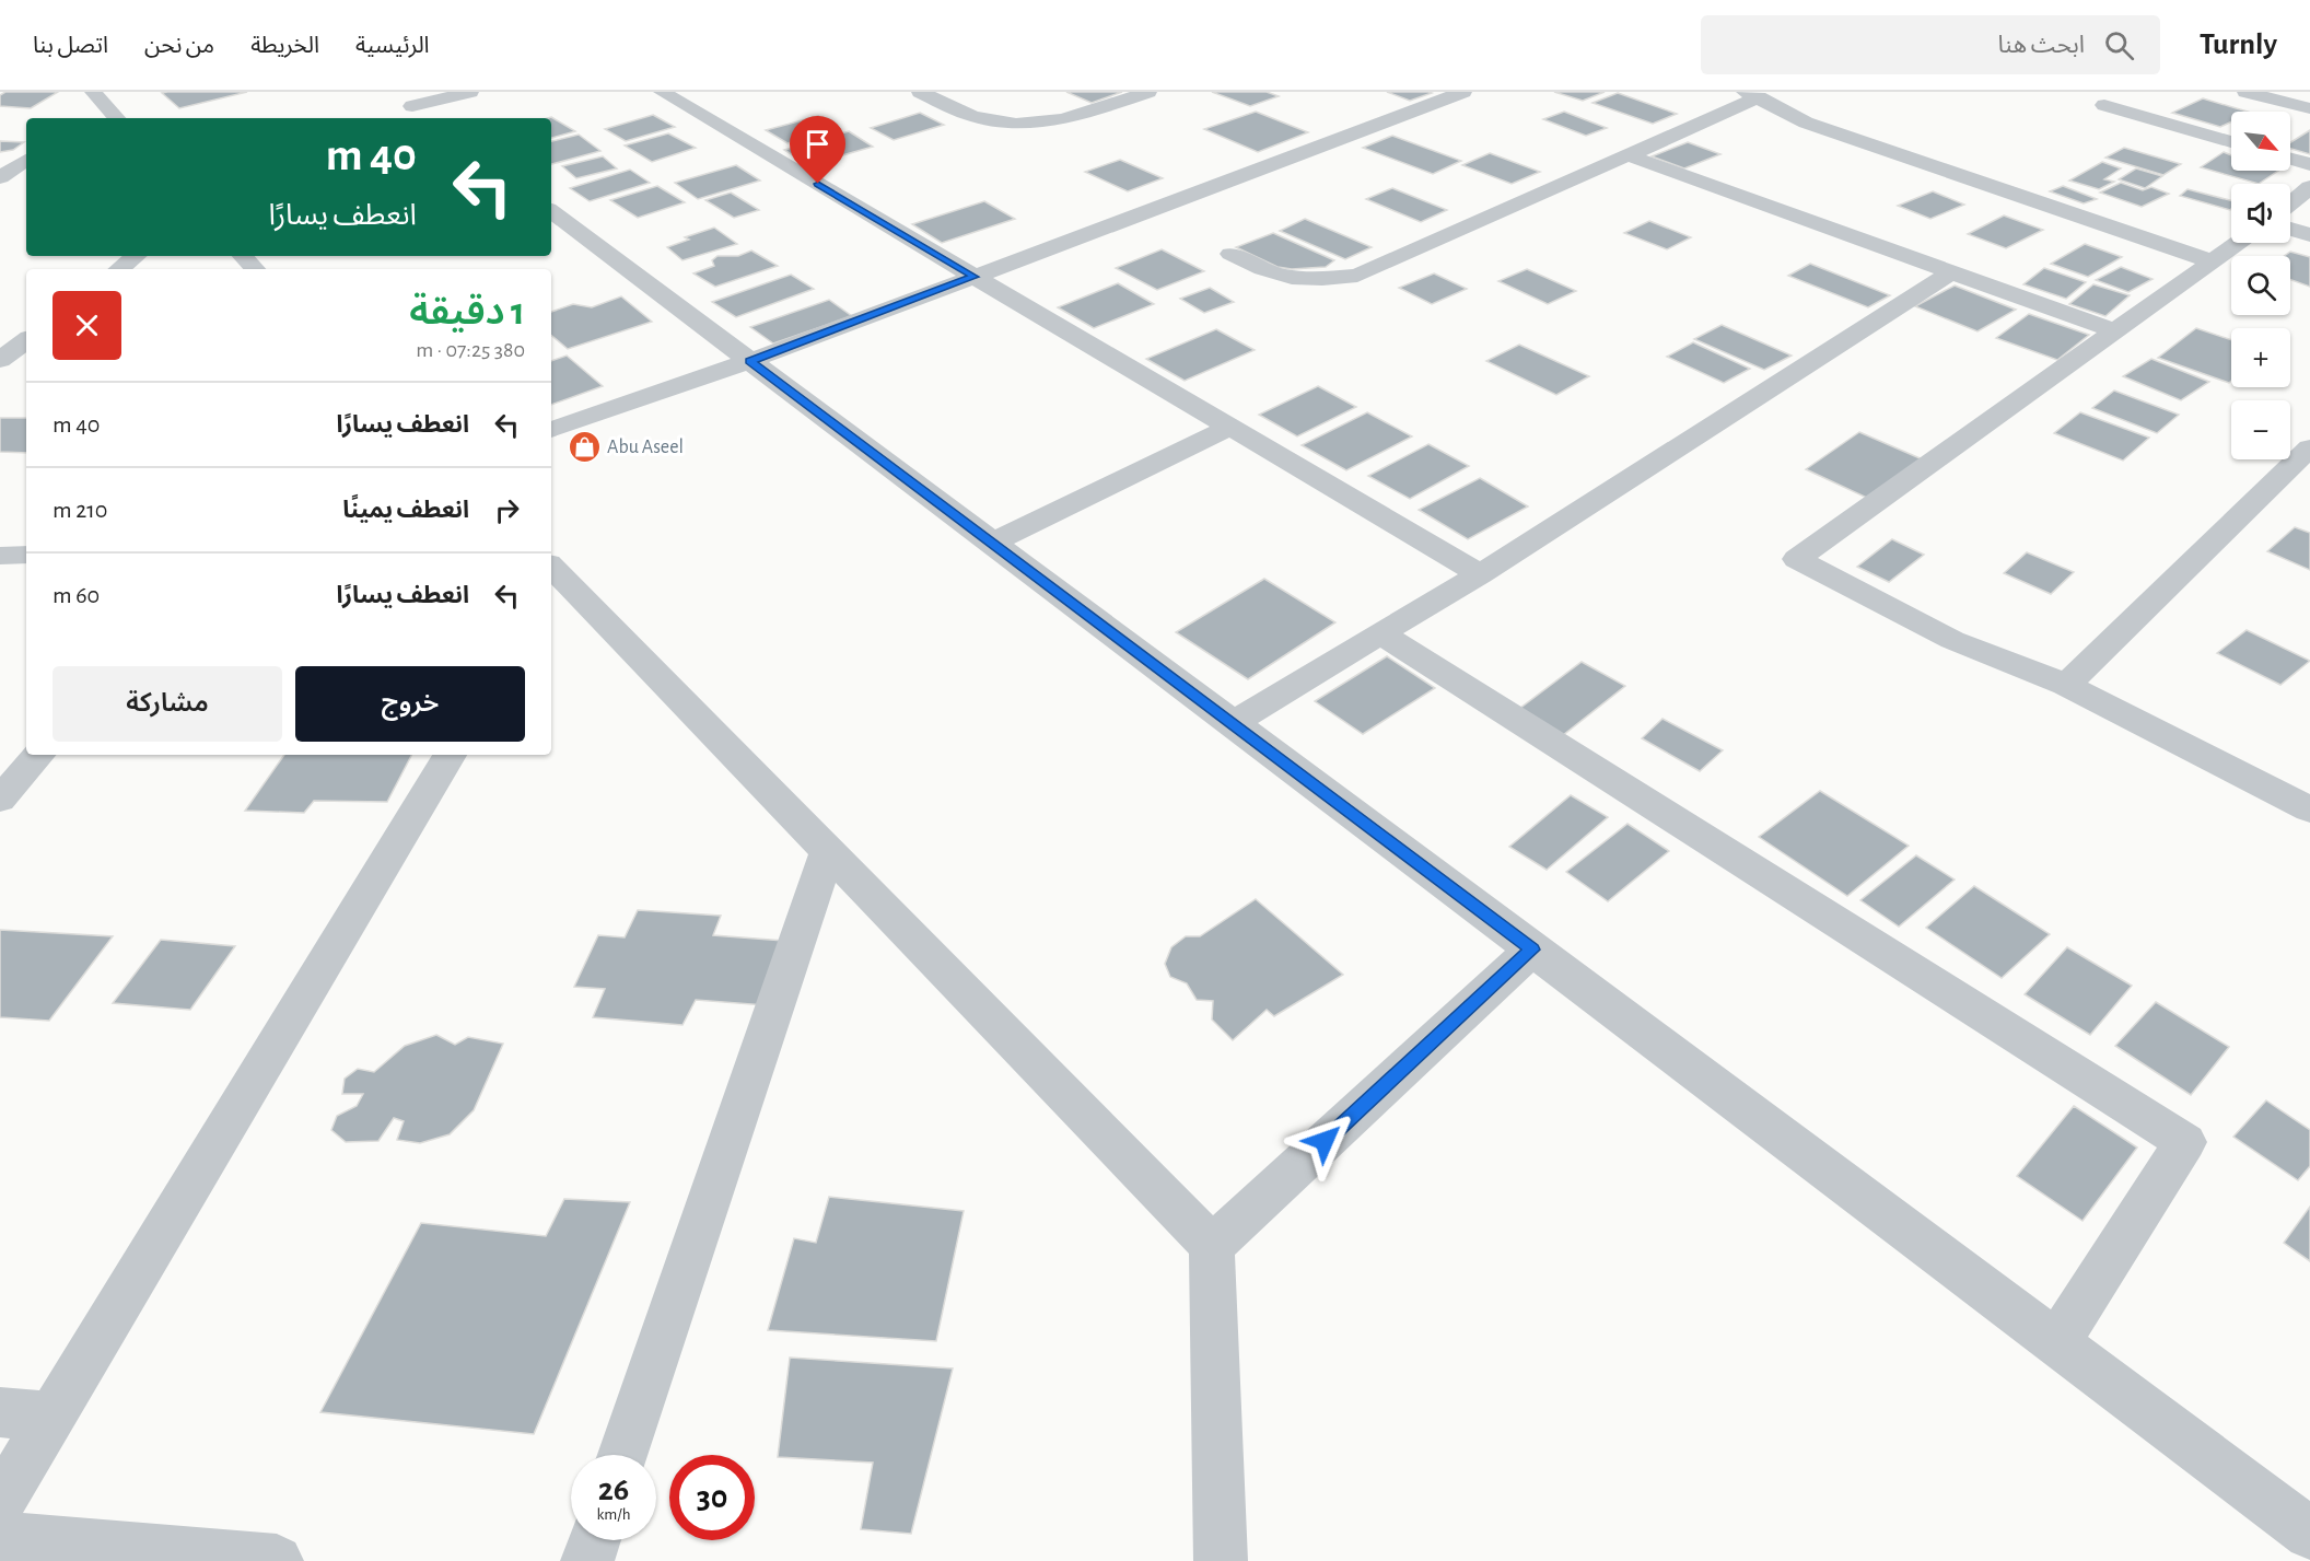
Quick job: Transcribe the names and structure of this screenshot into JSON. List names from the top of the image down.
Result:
{
  "places": {
    "shop": ["Abu Aseel"]
  },
  "north": "bottom right",
  "page": {
    "header": "Turnly",
    "search": "ابحث هنا",
    "nav": [
      "الرئيسية",
      "الخريطة",
      "من نحن",
      "اتصل بنا"
    ],
    "map_buttons": ["+", "−"],
    "turn": ["40 m", "انعطف يسارًا"],
    "heading": ["1 دقيقة", "380 m · 07:25"],
    "list": [
      {
        "name": "انعطف يسارًا",
        "value": "40 m"
      },
      {
        "name": "انعطف يمينًا",
        "value": "210 m"
      },
      {
        "name": "انعطف يسارًا",
        "value": "60 m"
      }
    ],
    "buttons": ["خروج", "مشاركة"],
    "speed": "26 km/h",
    "limit": "30"
  }
}
